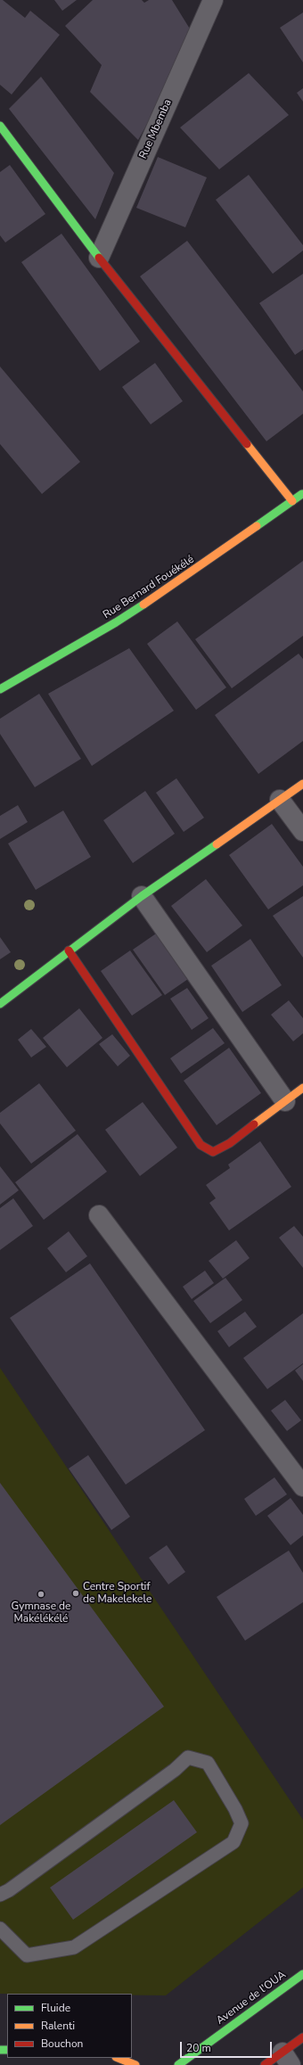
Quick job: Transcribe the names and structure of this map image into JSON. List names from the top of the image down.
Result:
{
  "streets": {
    "street": ["Rue Mbemba", "Rue Bernard Fouékélé", "Avenue de l'OUA"]
  },
  "places": ["Centre Sportif de Makelekele", "Gymnase de Makélékélé"],
  "legend": ["Fluide", "Ralenti", "Bouchon"],
  "scale_bar": "20 m"
}
